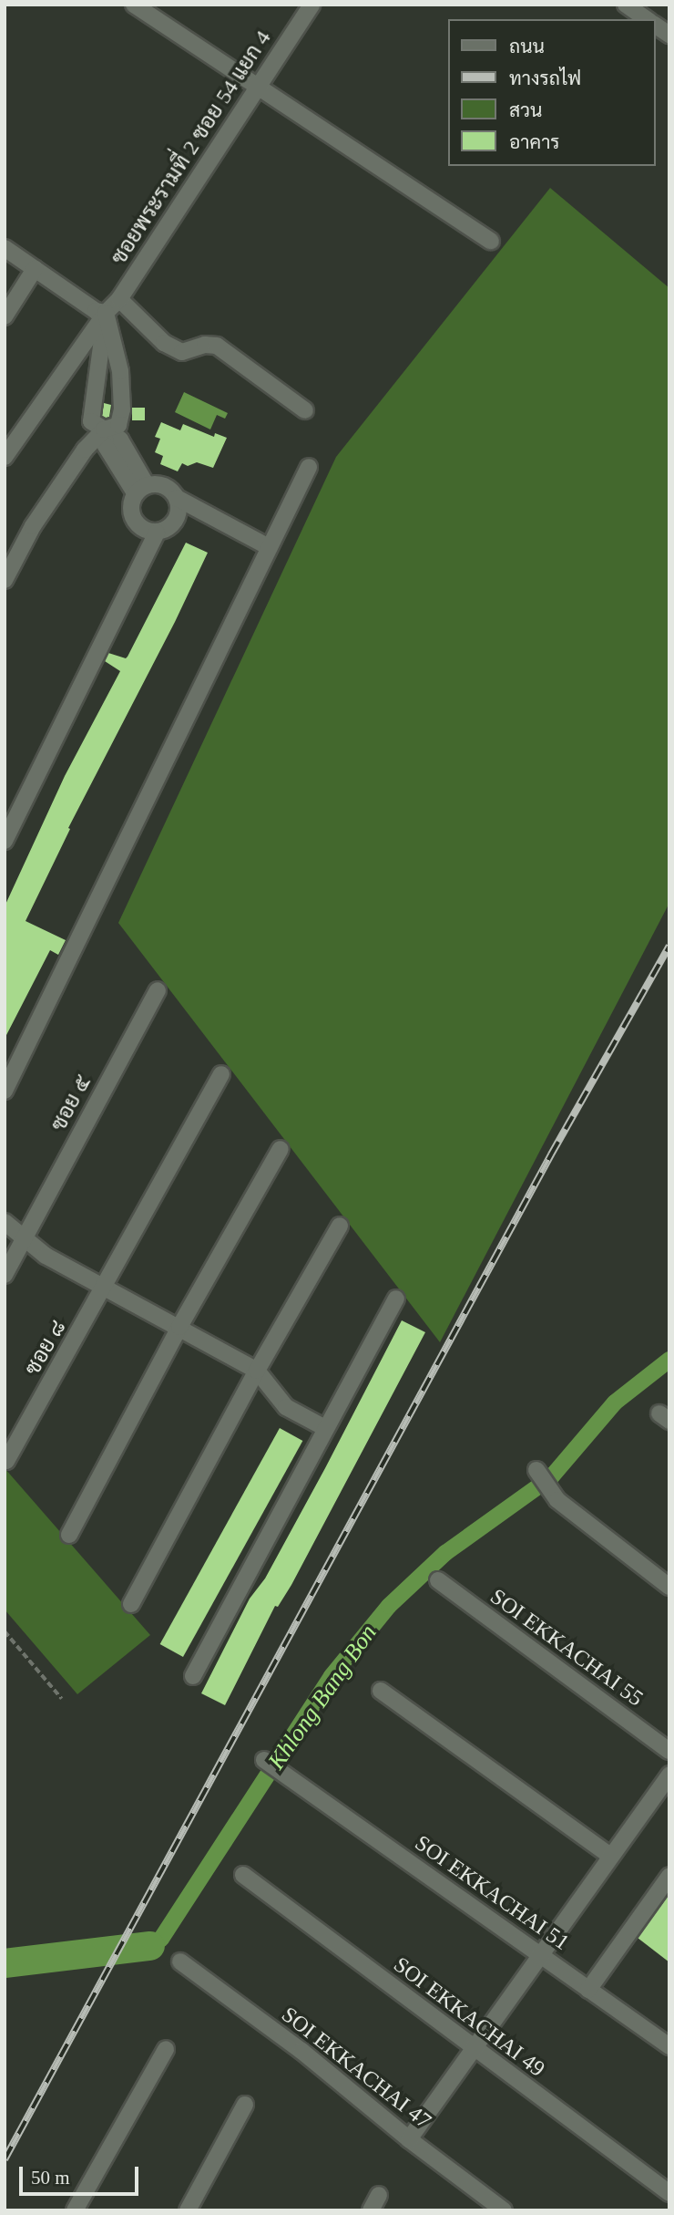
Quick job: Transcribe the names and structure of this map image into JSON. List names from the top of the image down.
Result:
{
  "streets": {
    "street": [
      "ซอยพระรามที่ 2 ซอย 54 แยก 4",
      "ซอย ๕",
      "ซอย ๘",
      "SOI EKKACHAI 55",
      "SOI EKKACHAI 51",
      "SOI EKKACHAI 49",
      "SOI EKKACHAI 47"
    ]
  },
  "water": ["Khlong Bang Bon"],
  "legend": [
    "ถนน",
    "ทางรถไฟ",
    "สวน",
    "อาคาร"
  ],
  "scale_bar": "50 m"
}
